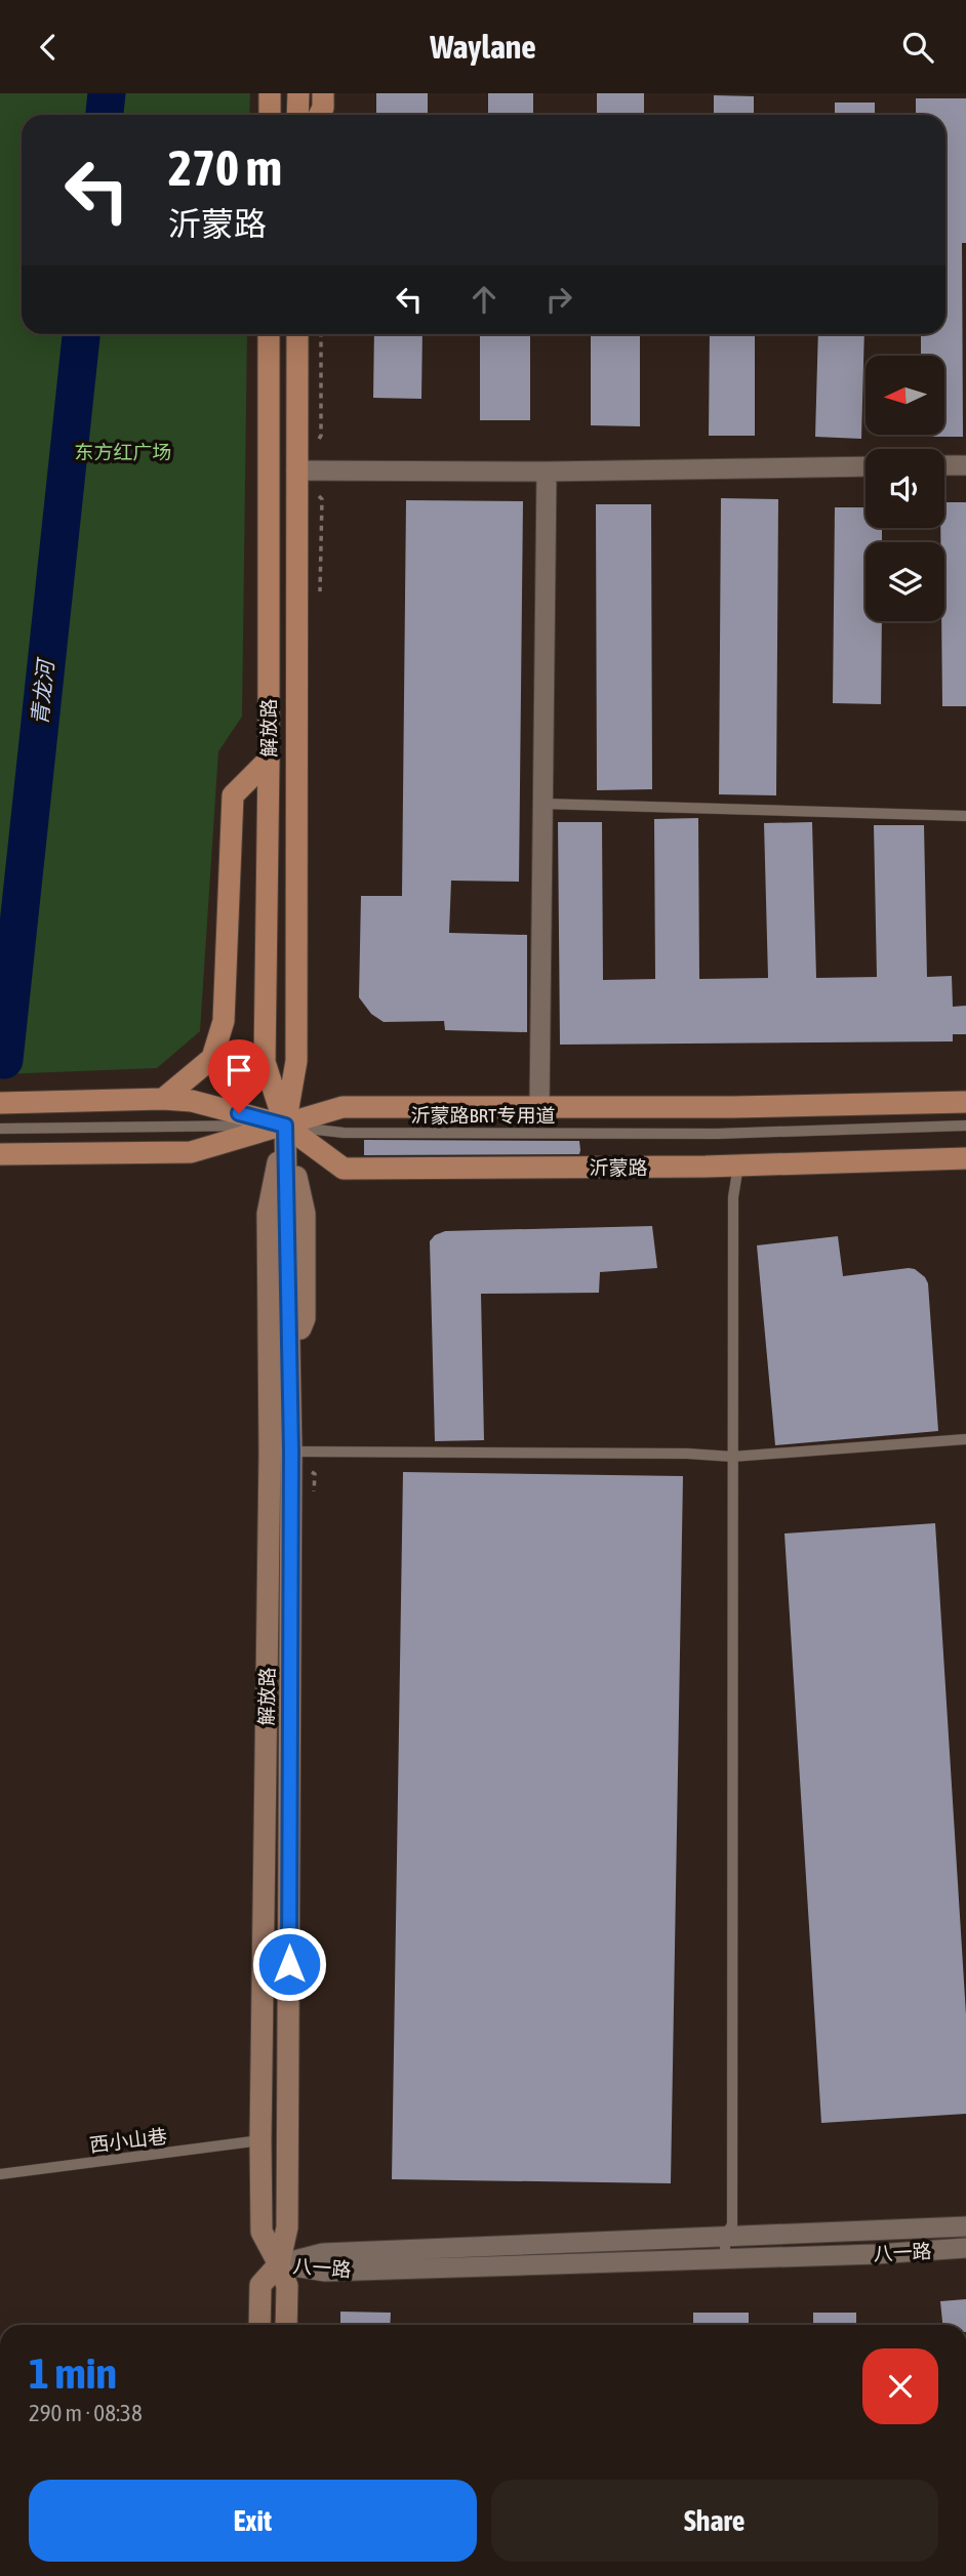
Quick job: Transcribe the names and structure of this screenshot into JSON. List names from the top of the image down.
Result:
{
  "streets": {
    "main road": ["解放路", "沂蒙路"],
    "street": ["八一路"],
    "lane": ["沂蒙路BRT专用道", "西小山巷"]
  },
  "crossings": [
    ["解放路", "沂蒙路BRT专用道"],
    ["解放路", "沂蒙路"],
    ["解放路", "西小山巷"],
    ["解放路", "八一路"],
    ["沂蒙路BRT专用道", "沂蒙路"]
  ],
  "water": ["青龙河"],
  "parks": ["东方红广场"],
  "north": "left",
  "page": {
    "header": "Waylane",
    "turn": ["270 m", "沂蒙路"],
    "heading": ["1 min", "290 m · 08:38"],
    "buttons": ["Exit", "Share"]
  }
}
